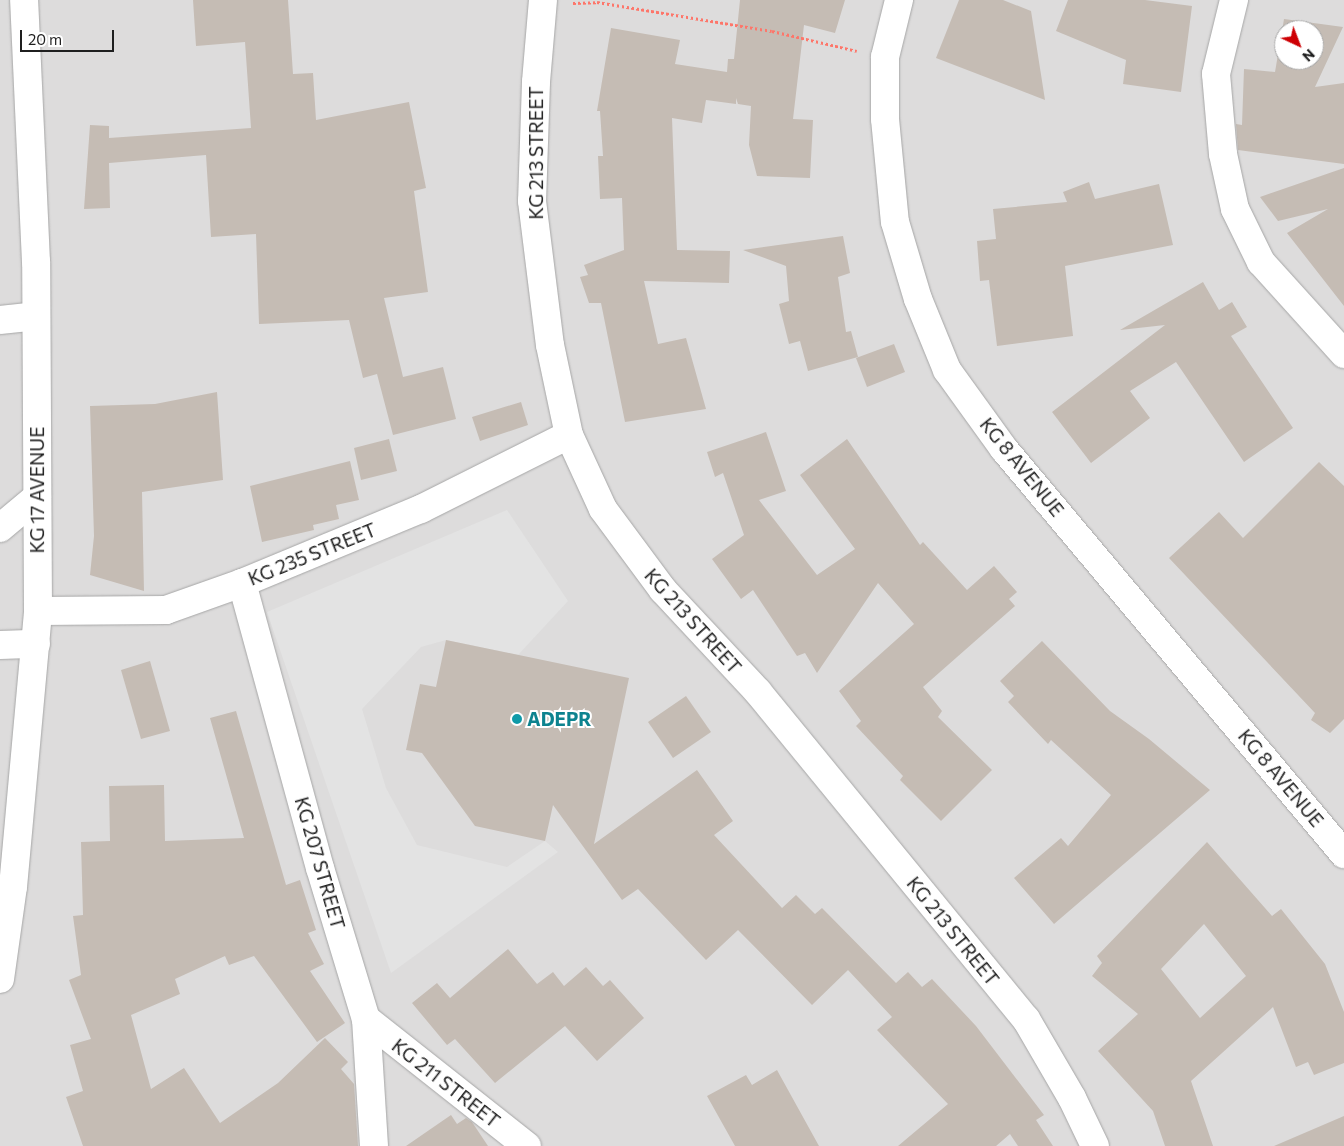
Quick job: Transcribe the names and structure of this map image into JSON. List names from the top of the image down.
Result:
{
  "streets": {
    "street": [
      "KG 213 STREET",
      "KG 8 AVENUE",
      "KG 17 AVENUE",
      "KG 235 STREET",
      "KG 207 STREET",
      "KG 211 STREET"
    ]
  },
  "crossings": [
    ["KG 213 STREET", "KG 235 STREET"],
    ["KG 17 AVENUE", "KG 235 STREET"],
    ["KG 235 STREET", "KG 207 STREET"],
    ["KG 207 STREET", "KG 211 STREET"]
  ],
  "places": ["ADEPR"],
  "scale_bar": "20 m",
  "north": "bottom right"
}
